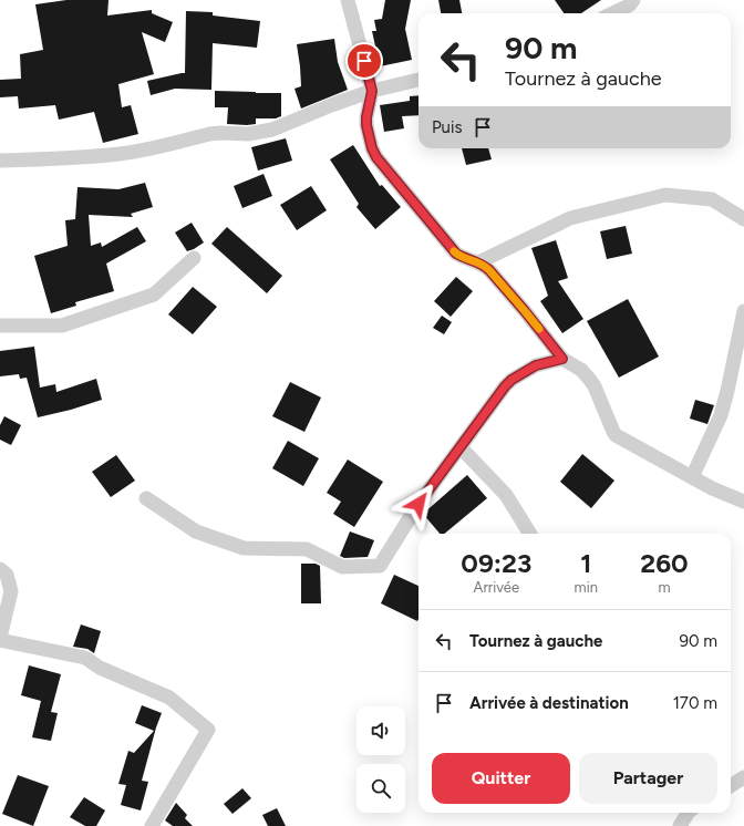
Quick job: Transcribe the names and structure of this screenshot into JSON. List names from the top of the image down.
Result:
{
  "page": {
    "turn": ["90 m", "Tournez à gauche"],
    "then": "Puis",
    "eta": [
      "09:23",
      "Arrivée",
      "1",
      "min",
      "260",
      "m"
    ],
    "list": [
      {
        "name": "Tournez à gauche",
        "value": "90 m"
      },
      {
        "name": "Arrivée à destination",
        "value": "170 m"
      }
    ],
    "buttons": ["Quitter", "Partager"]
  }
}
